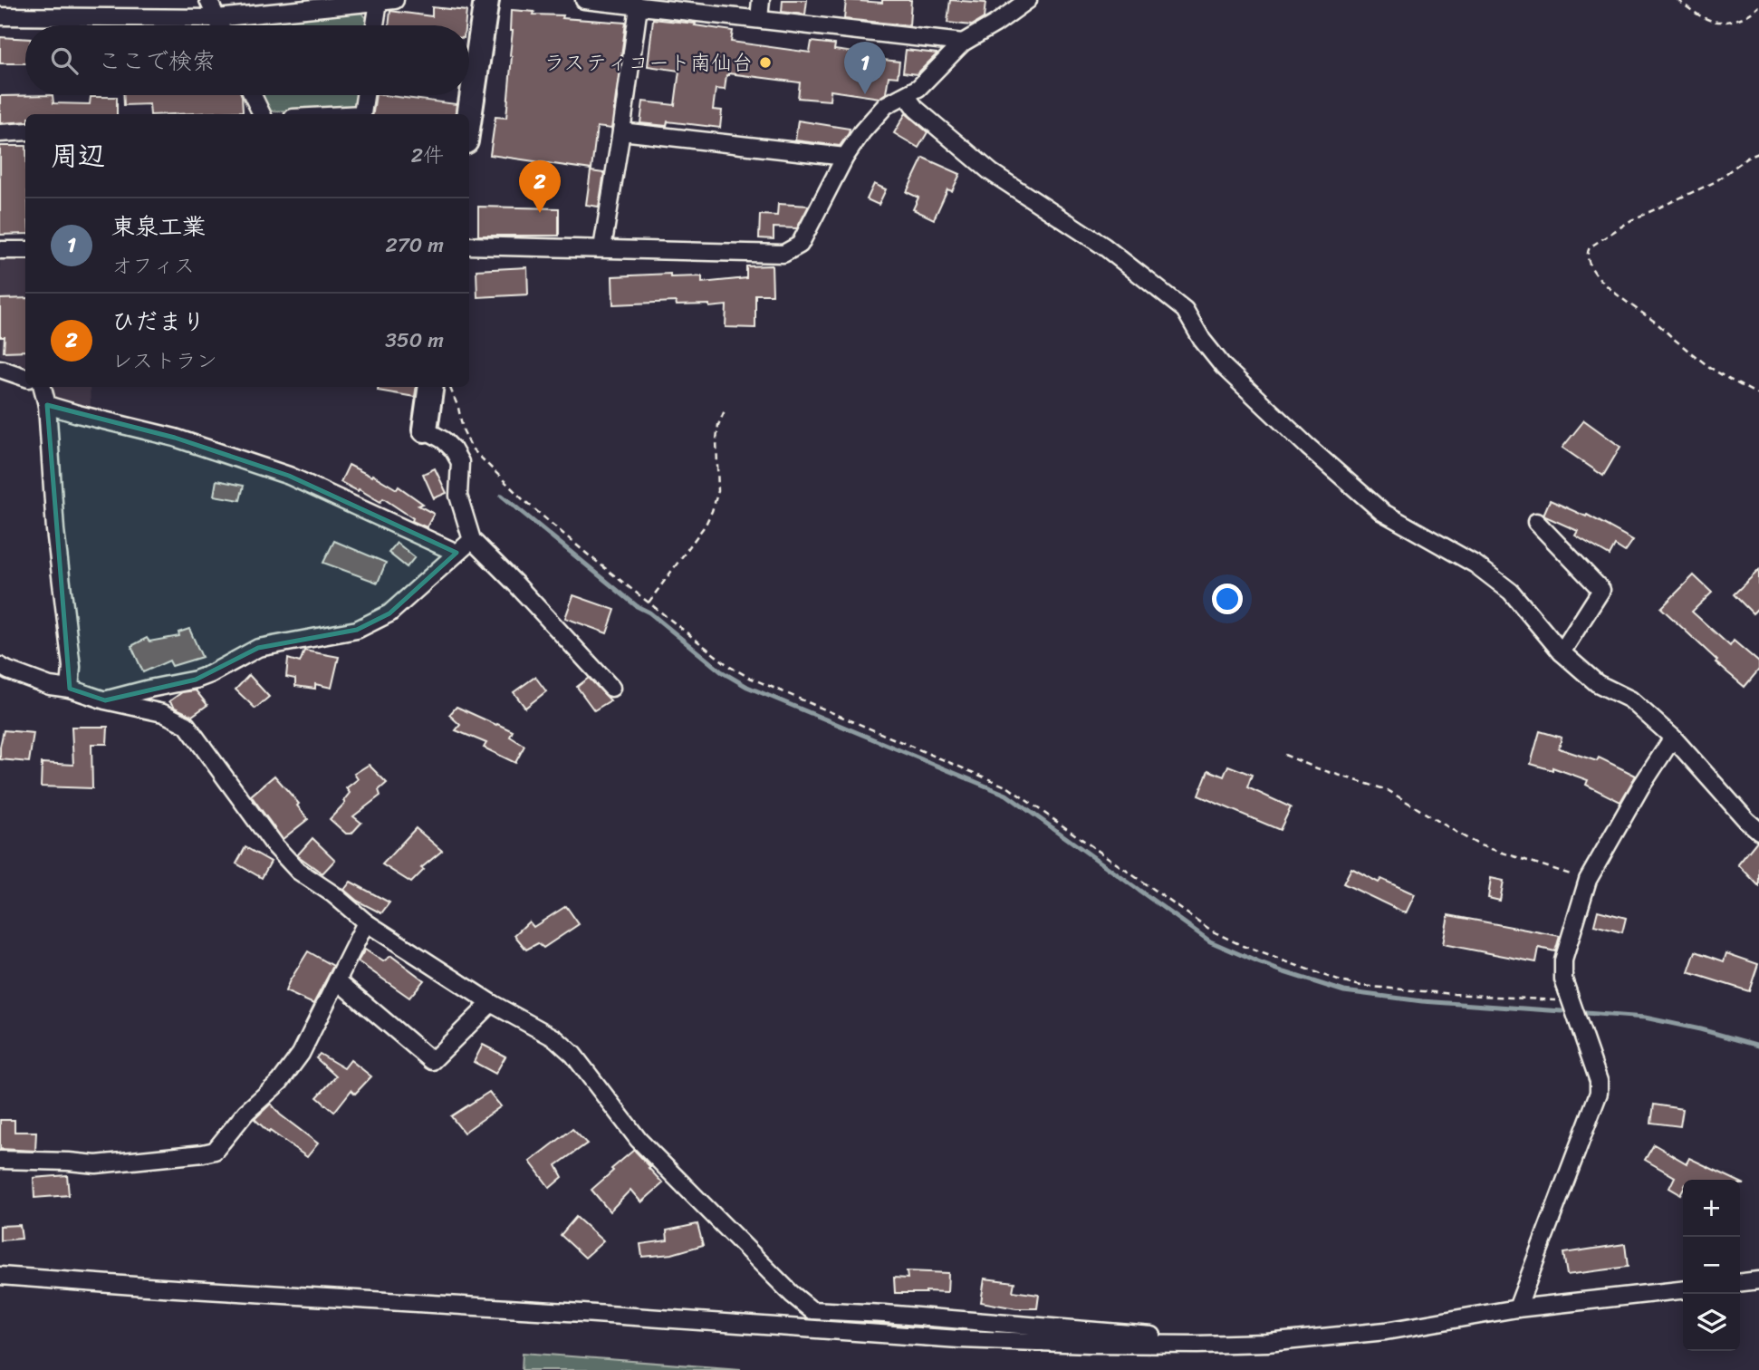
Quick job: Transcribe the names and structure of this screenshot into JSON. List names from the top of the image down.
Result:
{
  "places": ["ラスティコート南仙台"],
  "page": {
    "search": "ここで検索",
    "pins": ["1", "2"],
    "heading": ["周辺", "2件"],
    "list": [
      {
        "mark": "1",
        "name": "東泉工業",
        "note": "オフィス",
        "value": "270 m"
      },
      {
        "mark": "2",
        "name": "ひだまり",
        "note": "レストラン",
        "value": "350 m"
      }
    ],
    "map_buttons": ["+", "−"]
  }
}
